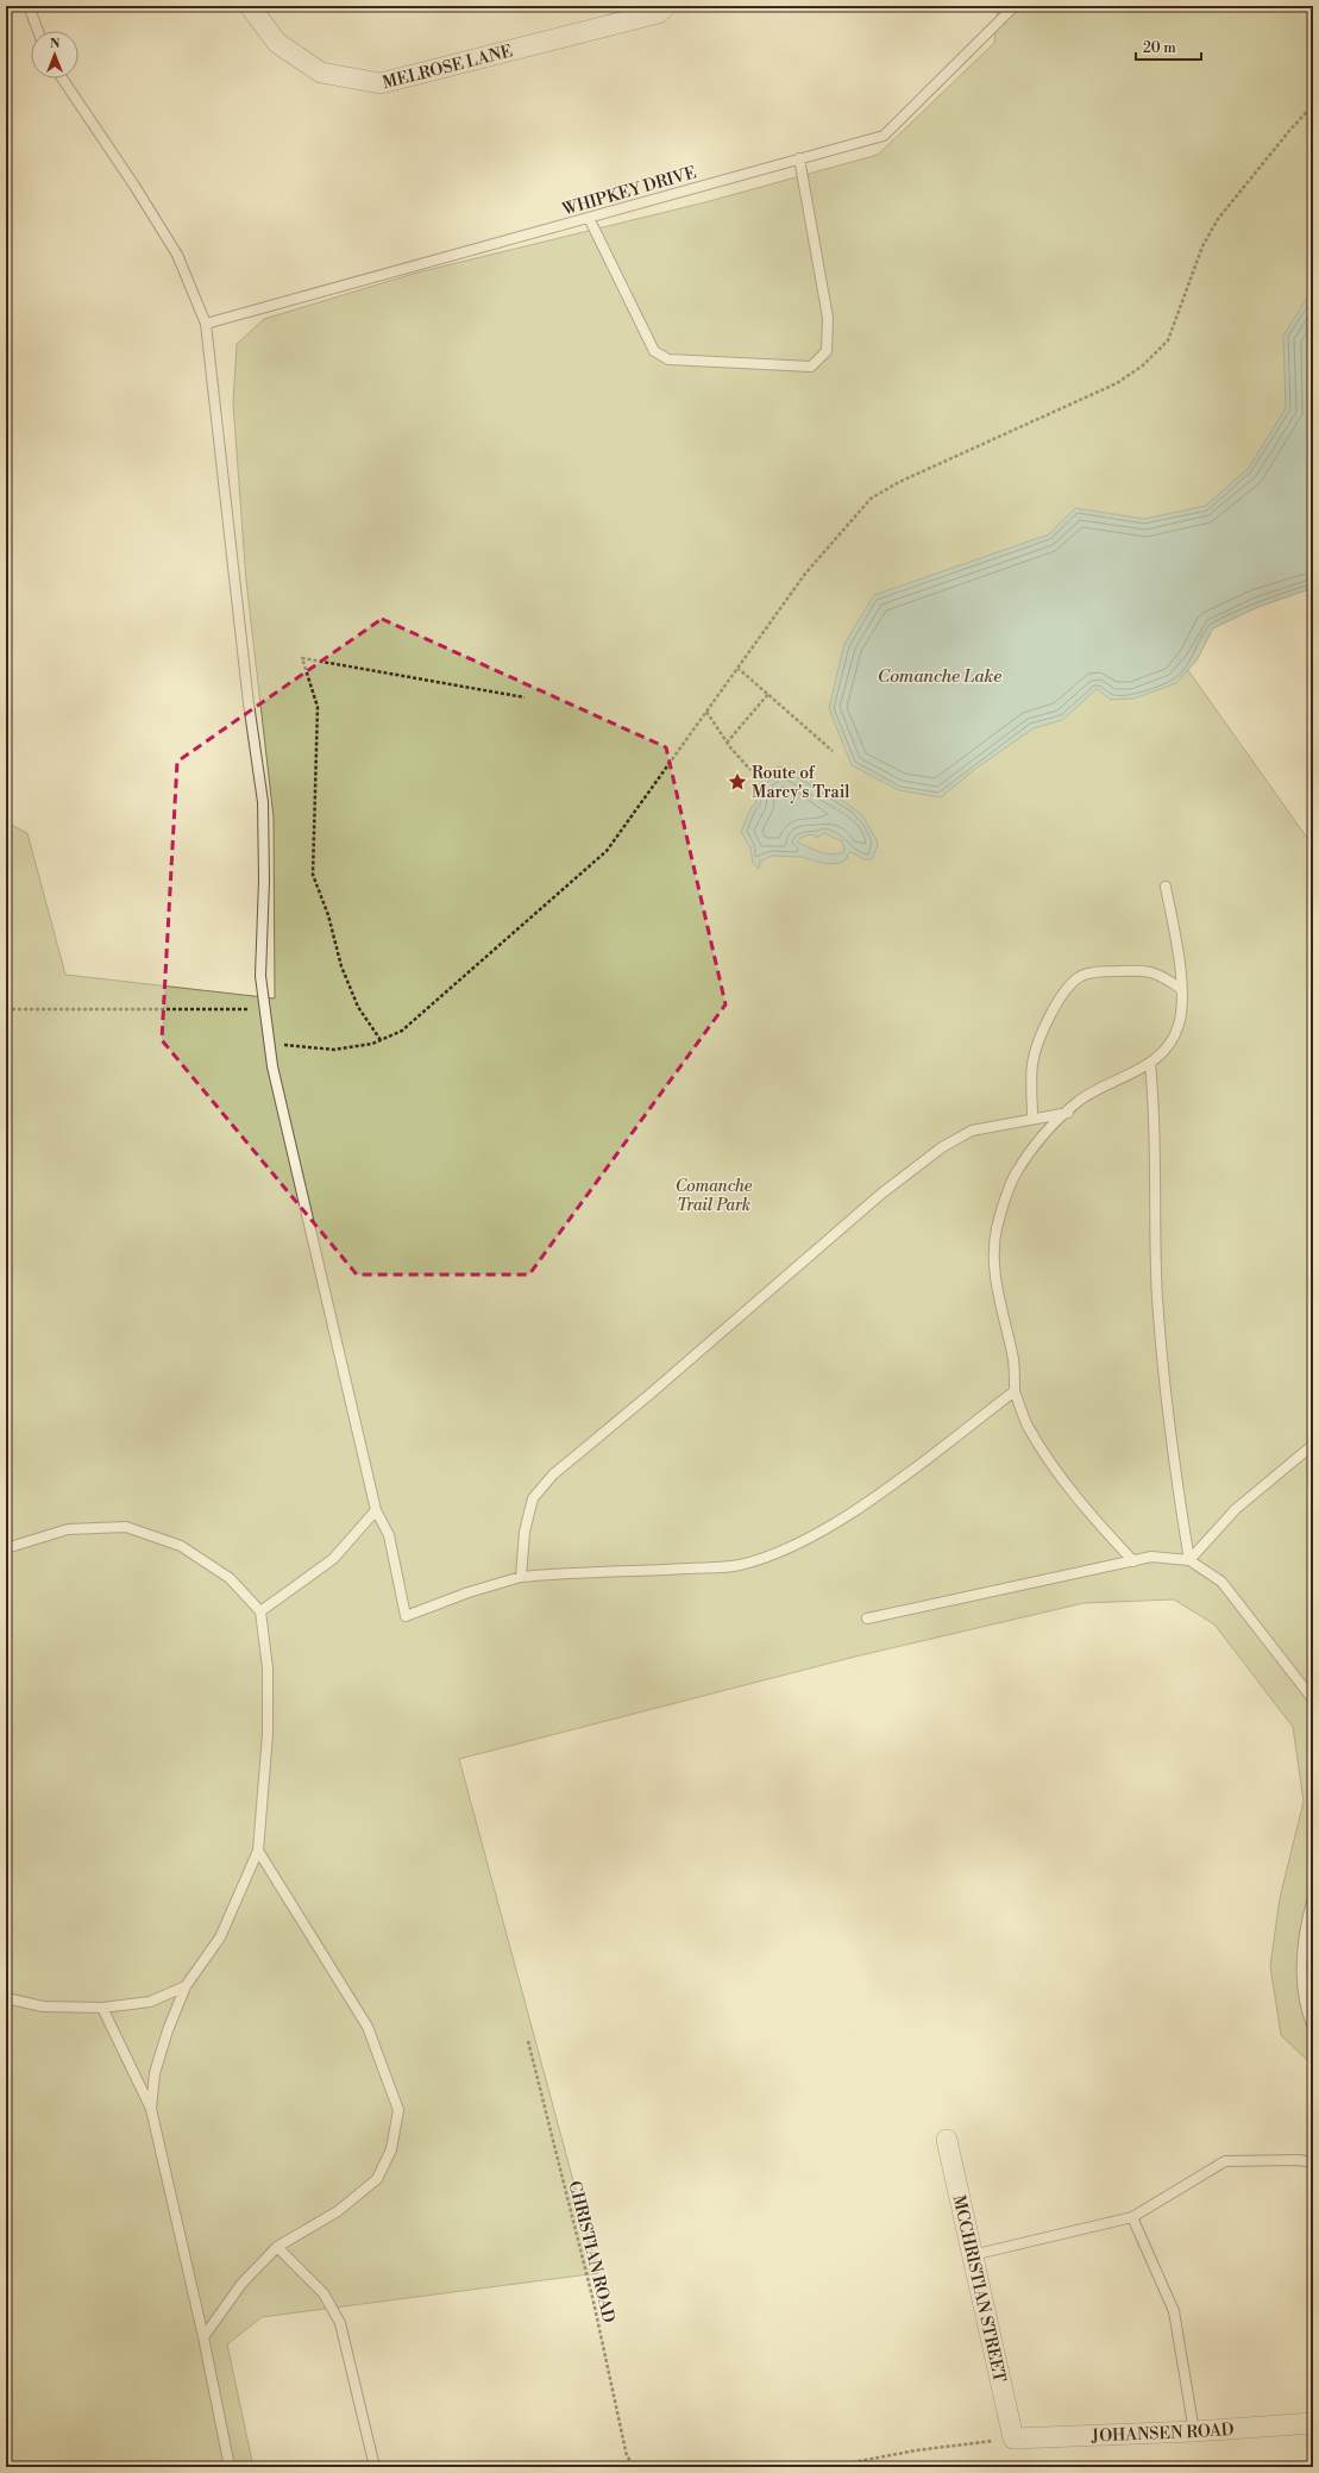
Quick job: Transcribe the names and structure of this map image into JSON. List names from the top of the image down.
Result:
{
  "streets": {
    "street": ["MELROSE LANE", "MCCHRISTIAN STREET", "JOHANSEN ROAD"],
    "lane": ["WHIPKEY DRIVE"],
    "path": ["CHRISTIAN ROAD"]
  },
  "crossings": [
    ["MCCHRISTIAN STREET", "JOHANSEN ROAD"]
  ],
  "water": ["Comanche Lake"],
  "parks": ["Comanche Trail Park"],
  "places": {
    "place": ["Route of Marcy's Trail"]
  },
  "scale_bar": "20 m",
  "north": "top"
}
